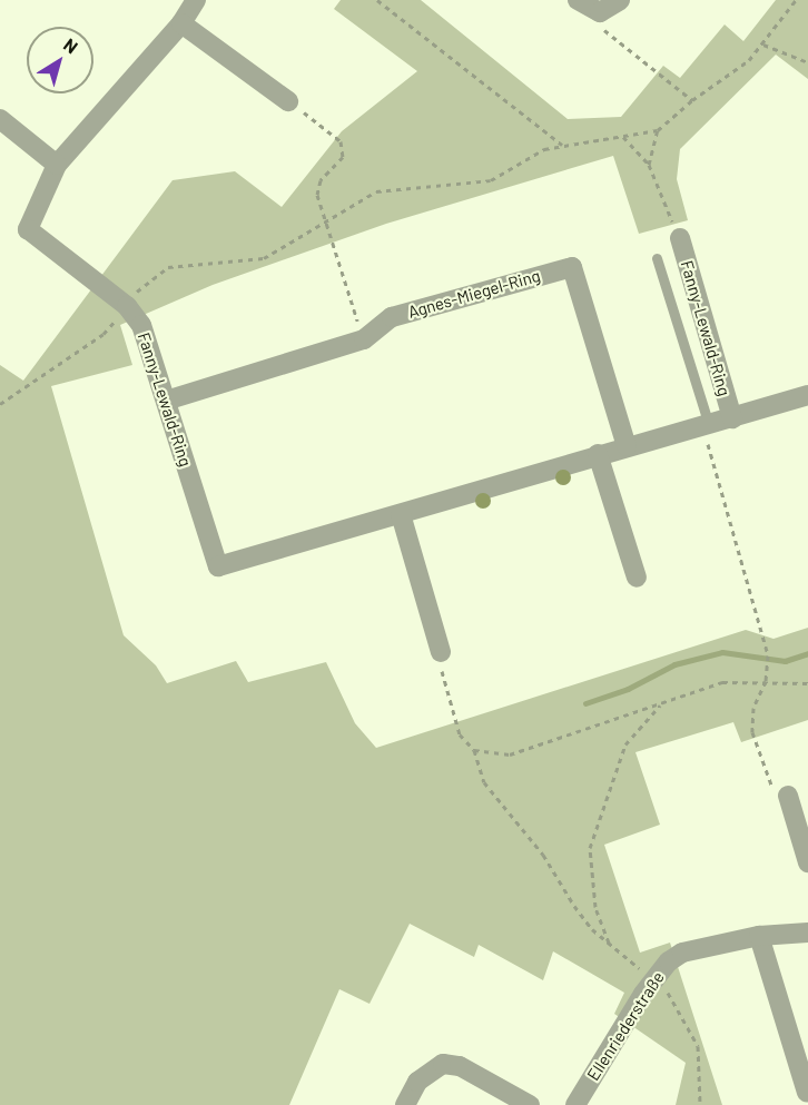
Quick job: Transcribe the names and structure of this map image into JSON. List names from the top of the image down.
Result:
{
  "streets": {
    "street": ["Agnes-Miegel-Ring", "Fanny-Lewald-Ring", "Ellenriederstraße"]
  },
  "crossings": [
    ["Agnes-Miegel-Ring", "Fanny-Lewald-Ring"]
  ],
  "north": "top right"
}
